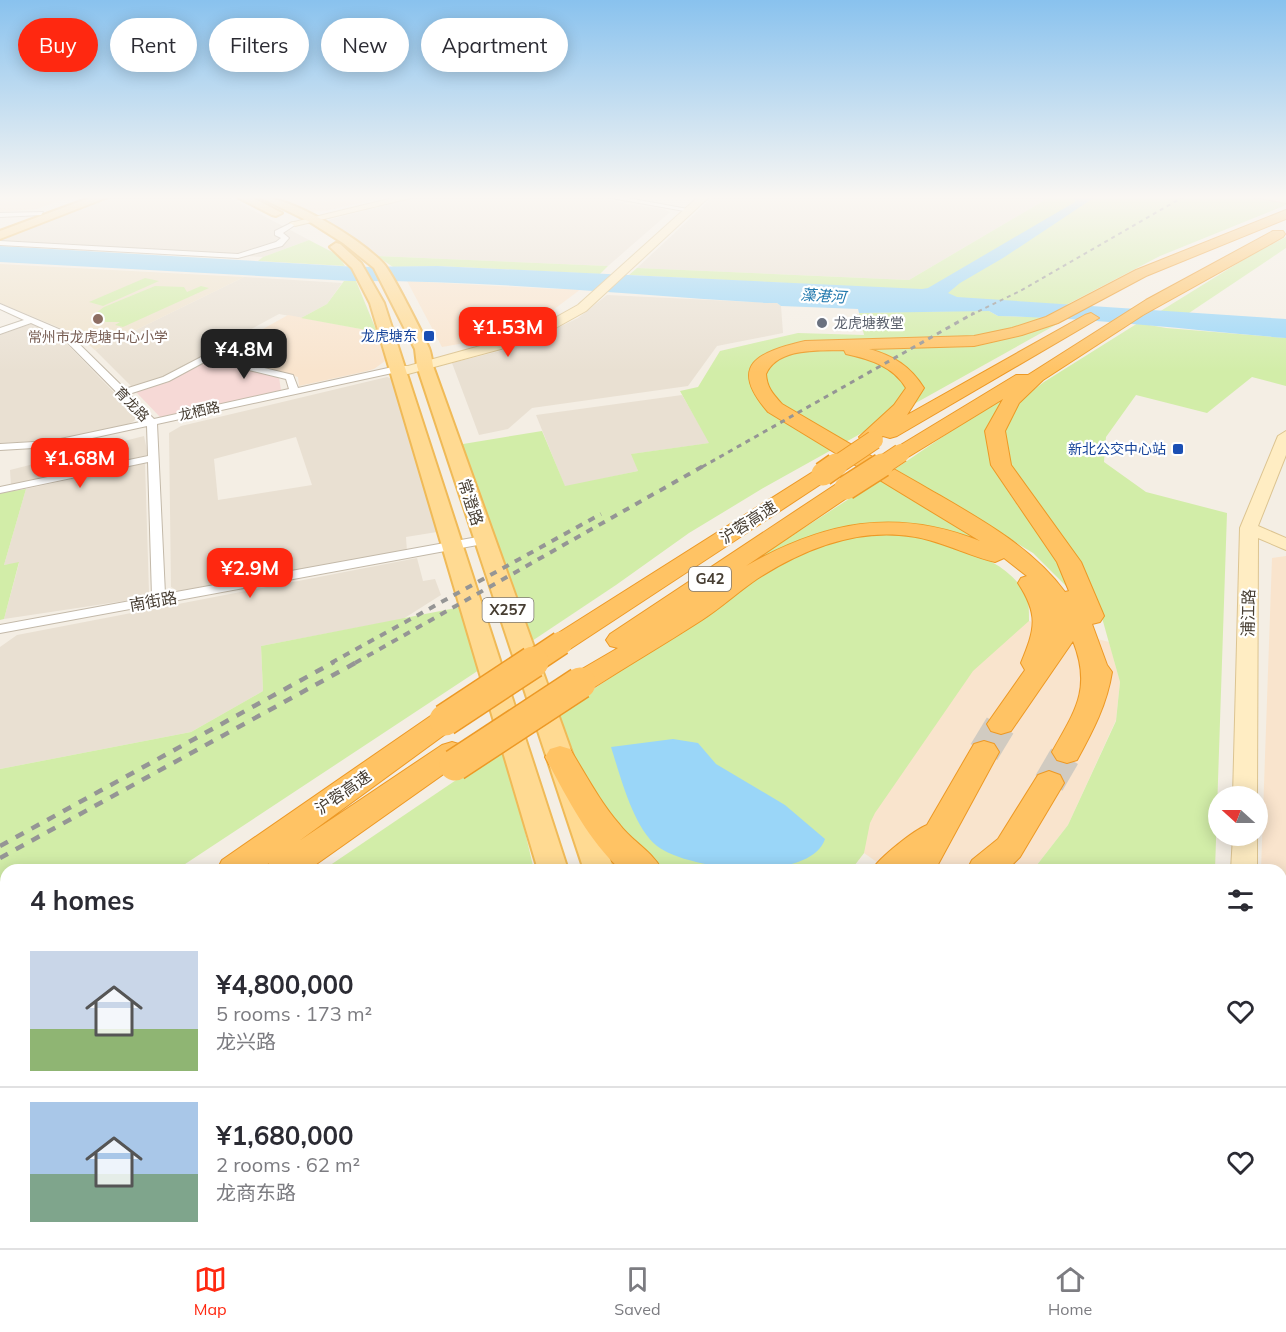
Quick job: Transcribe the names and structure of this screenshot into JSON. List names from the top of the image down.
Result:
{
  "streets": {
    "highway": ["沪蓉高速", "G42"],
    "main road": ["常澄路", "X257"],
    "street": [
      "育龙路",
      "龙栖路",
      "南街路",
      "浦江路"
    ]
  },
  "crossings": [
    ["育龙路", "龙栖路"],
    ["育龙路", "南街路"],
    ["龙栖路", "常澄路"],
    ["常澄路", "南街路"]
  ],
  "water": ["藻港河"],
  "places": {
    "other": ["常州市龙虎塘中心小学", "龙虎塘教堂"],
    "transit": ["龙虎塘东", "新北公交中心站"]
  },
  "north": "left",
  "page": {
    "chip": [
      "Buy",
      "Rent",
      "Filters",
      "New",
      "Apartment"
    ],
    "price": [
      "¥1.53M",
      "¥4.8M",
      "¥1.68M",
      "¥2.9M"
    ],
    "heading": "4 homes",
    "list": [
      {
        "name": "¥4,800,000",
        "note": "5 rooms · 173 m² · 龙兴路"
      },
      {
        "name": "¥1,680,000",
        "note": "2 rooms · 62 m² · 龙商东路"
      }
    ],
    "tabs": ["Map", "Saved", "Home"]
  }
}
